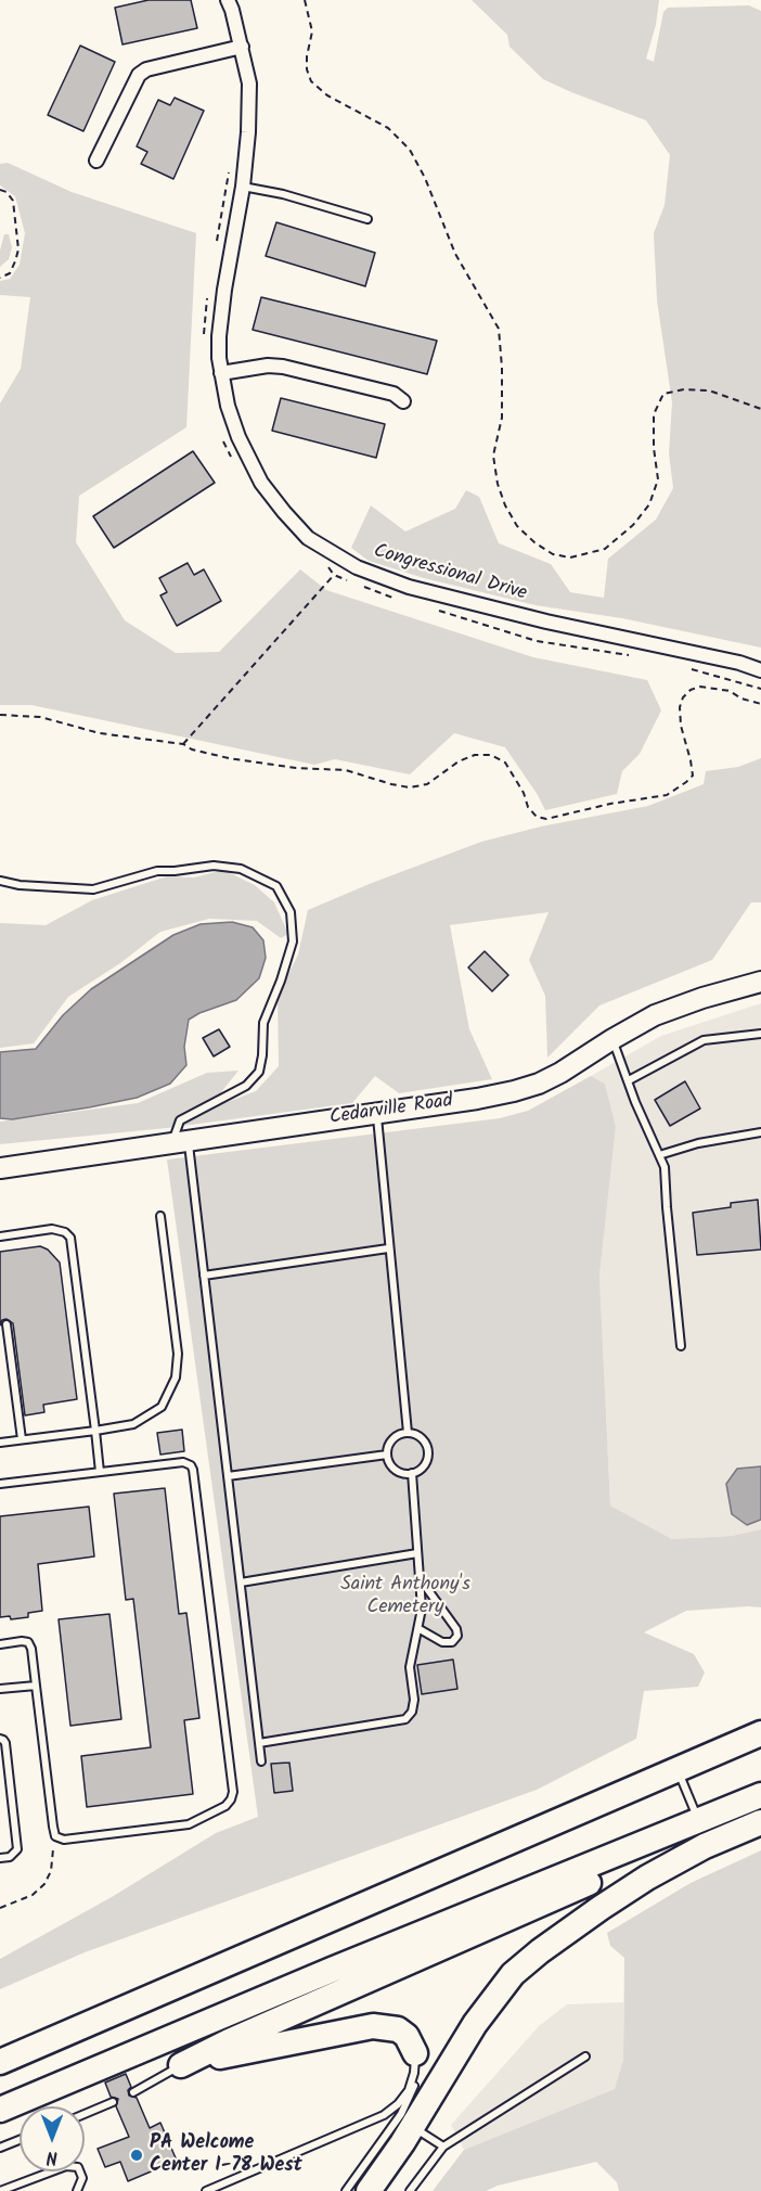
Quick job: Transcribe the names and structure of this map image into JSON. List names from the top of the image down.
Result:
{
  "streets": {
    "main road": ["Cedarville Road"],
    "street": ["Congressional Drive"]
  },
  "parks": ["Saint Anthony's Cemetery"],
  "places": ["PA Welcome Center I-78 West"],
  "north": "bottom"
}
